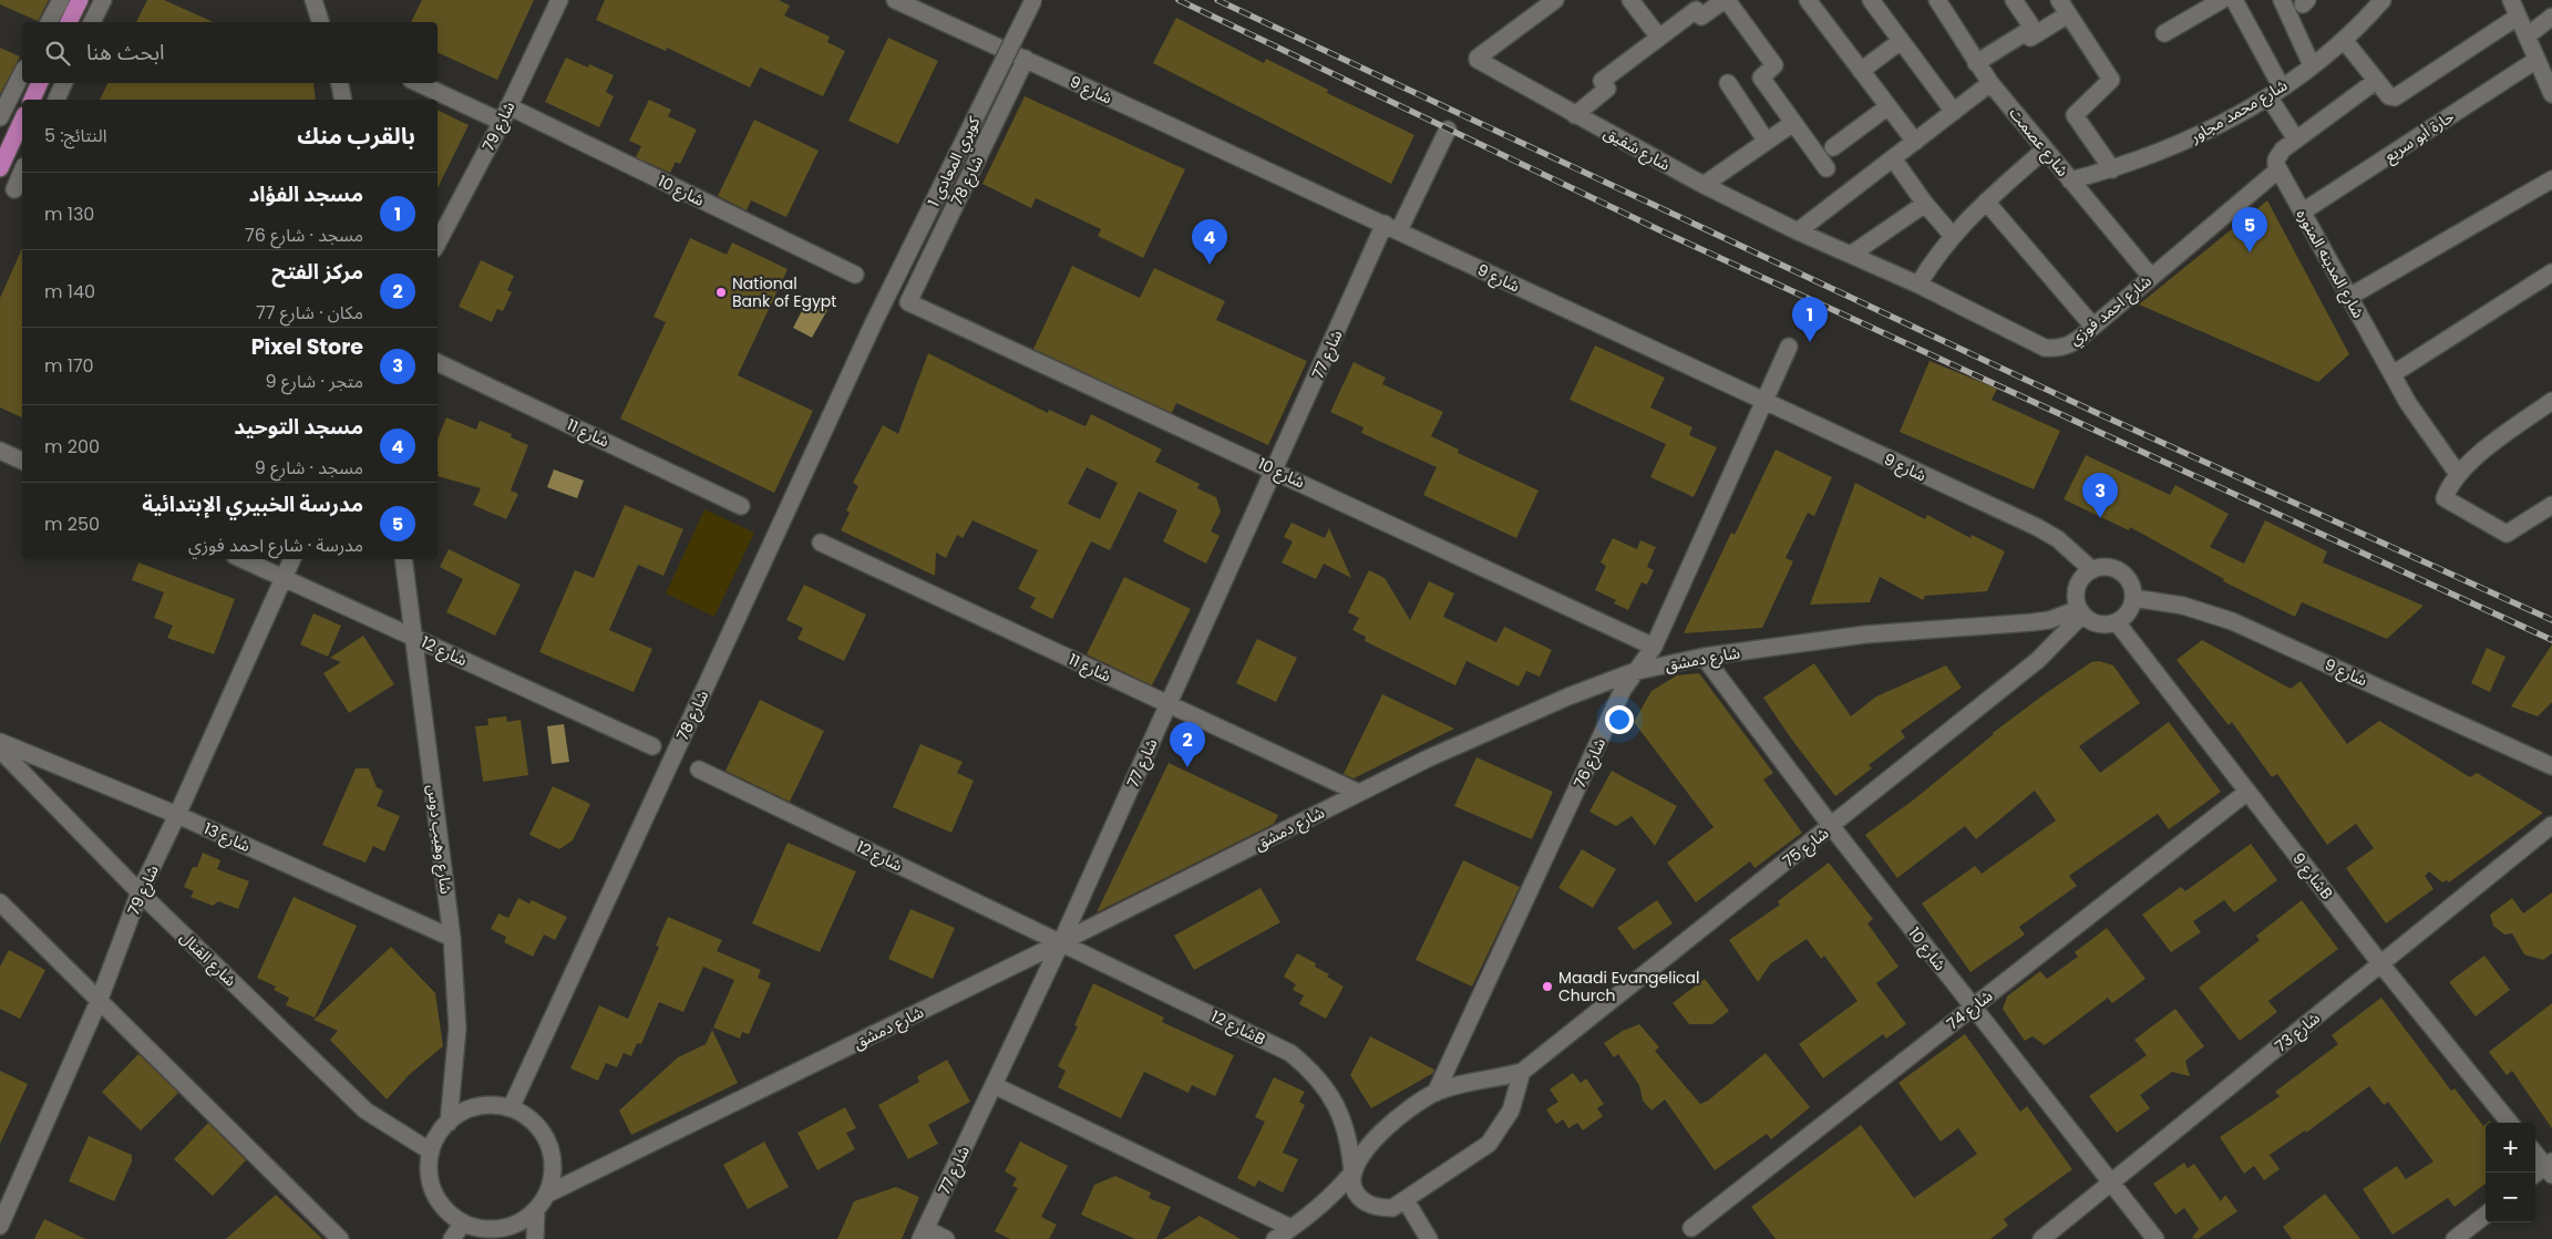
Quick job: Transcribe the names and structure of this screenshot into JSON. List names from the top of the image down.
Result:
{
  "streets": {
    "street": [
      "شارع 9",
      "شارع محمد مجاور",
      "شارع 79",
      "حارة أبو سريع",
      "شارع عصمت",
      "شارع شفيق",
      "كوبري المعادي 1",
      "شارع 78",
      "شارع 10",
      "شارع المدينه المنوره",
      "شارع احمد فوزي",
      "شارع 77",
      "شارع 11",
      "شارع 12",
      "شارع دمشق",
      "شارع 76",
      "شارع 13",
      "شارع وهيب دوس",
      "شارع 75",
      "شارع 9B",
      "شارع القنال",
      "شارع 74",
      "شارع 12B",
      "شارع 73"
    ]
  },
  "crossings": [
    ["شارع 9", "شارع 78"],
    ["شارع 9", "شارع 77"],
    ["شارع 9", "شارع دمشق"],
    ["شارع 9", "شارع 76"],
    ["شارع 9", "شارع 75"],
    ["شارع 9", "شارع 9B"],
    ["شارع محمد مجاور", "شارع عصمت"],
    ["شارع 79", "شارع 10"],
    ["شارع 79", "شارع 12"],
    ["شارع 79", "شارع 13"],
    ["شارع 79", "شارع القنال"],
    ["حارة أبو سريع", "شارع المدينه المنوره"],
    ["شارع عصمت", "شارع احمد فوزي"],
    ["شارع شفيق", "شارع احمد فوزي"],
    ["كوبري المعادي 1", "شارع 78"],
    ["شارع 78", "شارع 10"],
    ["شارع 78", "شارع دمشق"],
    ["شارع 78", "شارع وهيب دوس"],
    ["شارع 78", "شارع القنال"],
    ["شارع 10", "شارع 77"],
    ["شارع 10", "شارع دمشق"],
    ["شارع 10", "شارع 76"],
    ["شارع 10", "شارع 75"],
    ["شارع 10", "شارع 74"],
    ["شارع 10", "شارع 73"],
    ["شارع المدينه المنوره", "شارع احمد فوزي"],
    ["شارع 77", "شارع 11"],
    ["شارع 77", "شارع 12"],
    ["شارع 77", "شارع دمشق"],
    ["شارع 77", "شارع 12B"],
    ["شارع 11", "شارع دمشق"],
    ["شارع 12", "شارع دمشق"],
    ["شارع 12", "شارع وهيب دوس"],
    ["شارع 12", "شارع 12B"],
    ["شارع دمشق", "شارع 76"],
    ["شارع دمشق", "شارع وهيب دوس"],
    ["شارع دمشق", "شارع 75"],
    ["شارع دمشق", "شارع 9B"],
    ["شارع دمشق", "شارع القنال"],
    ["شارع دمشق", "شارع 12B"],
    ["شارع 76", "شارع 75"],
    ["شارع 13", "شارع وهيب دوس"],
    ["شارع وهيب دوس", "شارع القنال"],
    ["شارع 75", "شارع 9B"],
    ["شارع 75", "شارع 12B"],
    ["شارع 9B", "شارع 74"],
    ["شارع 9B", "شارع 73"]
  ],
  "places": ["National Bank of Egypt", "Maadi Evangelical Church"],
  "page": {
    "search": "ابحث هنا",
    "heading": ["بالقرب منك", "النتائج: 5"],
    "list": [
      {
        "mark": "1",
        "name": "مسجد الفؤاد",
        "note": "مسجد · شارع 76",
        "value": "130 m"
      },
      {
        "mark": "2",
        "name": "مركز الفتح",
        "note": "مكان · شارع 77",
        "value": "140 m"
      },
      {
        "mark": "3",
        "name": "Pixel Store",
        "note": "متجر · شارع 9",
        "value": "170 m"
      },
      {
        "mark": "4",
        "name": "مسجد التوحيد",
        "note": "مسجد · شارع 9",
        "value": "200 m"
      },
      {
        "mark": "5",
        "name": "مدرسة الخبيري الإبتدائية",
        "note": "مدرسة · شارع احمد فوزي",
        "value": "250 m"
      }
    ],
    "pins": [
      "5",
      "4",
      "1",
      "3",
      "2"
    ],
    "map_buttons": ["+", "−"]
  }
}
